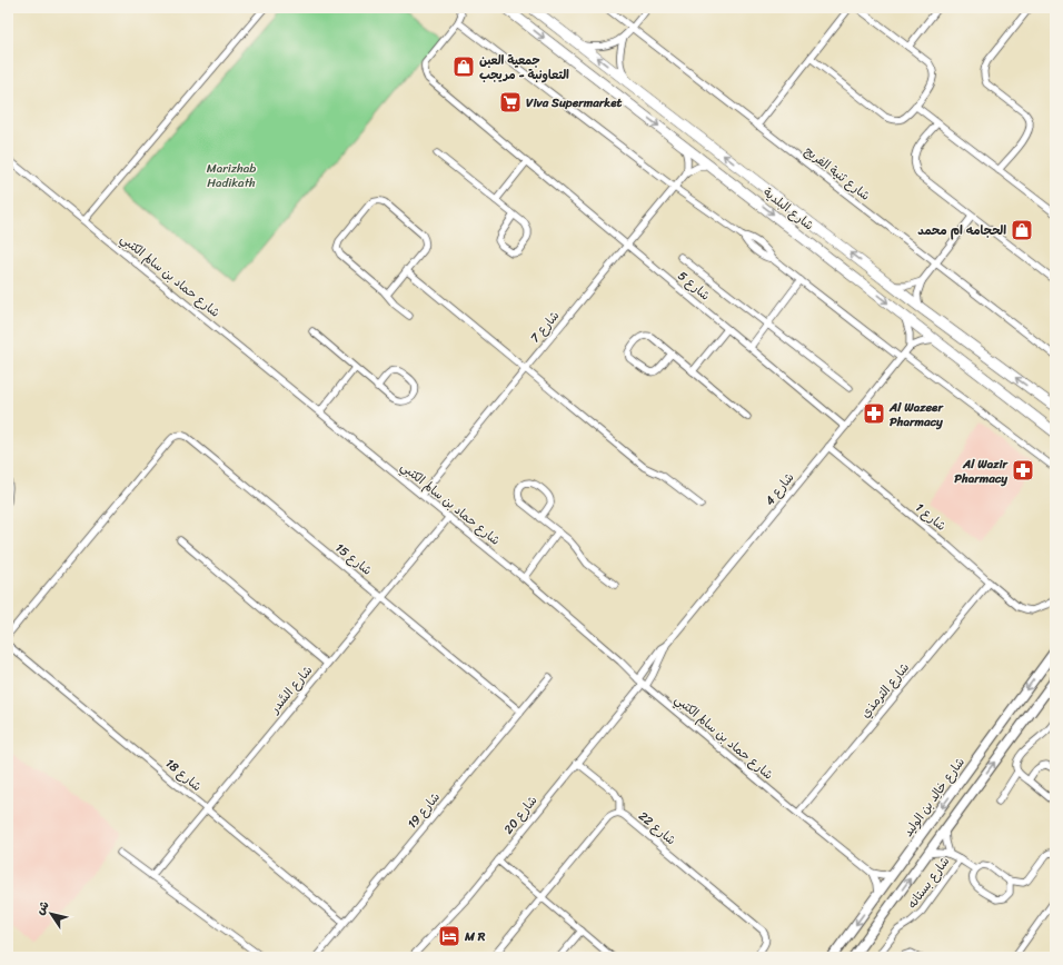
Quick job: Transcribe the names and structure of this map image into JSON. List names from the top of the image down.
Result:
{
  "streets": {
    "main road": ["شارع البلدية"],
    "street": [
      "شارع ثنية الفريج",
      "شارع حماد بن سالم الكتبي",
      "شارع 5",
      "شارع 7",
      "شارع 4",
      "شارع 1",
      "شارع 15",
      "شارع السَّدر",
      "شارع الترمذي",
      "شارع 18",
      "شارع خالِد بن الوليد",
      "شارع 19",
      "شارع 20",
      "شارع 22",
      "شارع بستانه"
    ]
  },
  "crossings": [
    ["شارع حماد بن سالم الكتبي", "شارع 7"],
    ["شارع حماد بن سالم الكتبي", "شارع 4"],
    ["شارع حماد بن سالم الكتبي", "شارع السَّدر"],
    ["شارع حماد بن سالم الكتبي", "شارع الترمذي"],
    ["شارع حماد بن سالم الكتبي", "شارع 20"],
    ["شارع 5", "شارع 7"],
    ["شارع 5", "شارع 4"],
    ["شارع 4", "شارع 1"],
    ["شارع 4", "شارع 20"],
    ["شارع 1", "شارع الترمذي"],
    ["شارع 15", "شارع السَّدر"],
    ["شارع 15", "شارع 19"],
    ["شارع السَّدر", "شارع 18"],
    ["شارع 18", "شارع 19"]
  ],
  "parks": ["Marizhab Hadikath"],
  "places": {
    "shop": ["جمعية العبن التعاونبة - مريجب", "الحجامه ام محمد"],
    "supermarket": ["Viva Supermarket"],
    "pharmacy": ["Al Wazeer Pharmacy", "Al Wazir Pharmacy"],
    "hotel": ["M R"]
  },
  "north": "top left"
}
